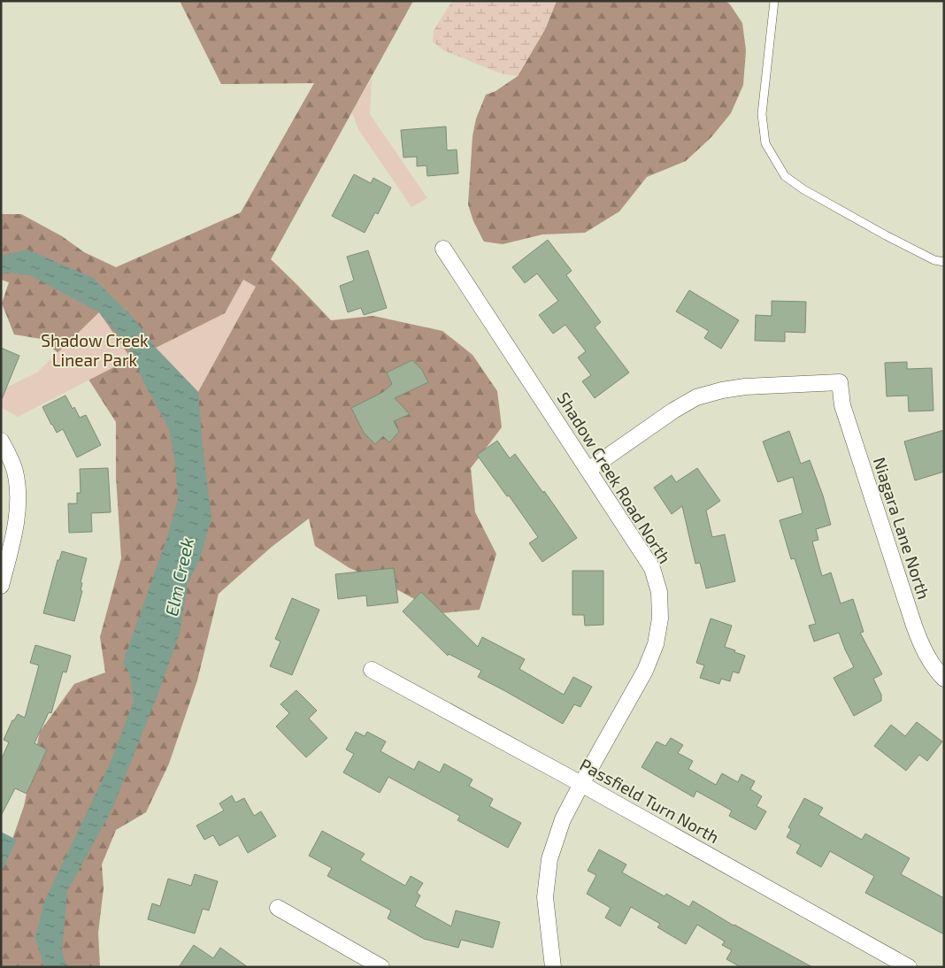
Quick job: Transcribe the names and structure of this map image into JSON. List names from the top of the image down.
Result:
{
  "streets": {
    "street": ["Shadow Creek Road North", "Niagara Lane North", "Passfield Turn North"]
  },
  "crossings": [
    ["Shadow Creek Road North", "Niagara Lane North"],
    ["Shadow Creek Road North", "Passfield Turn North"]
  ],
  "water": ["Elm Creek"],
  "parks": ["Shadow Creek Linear Park"]
}
